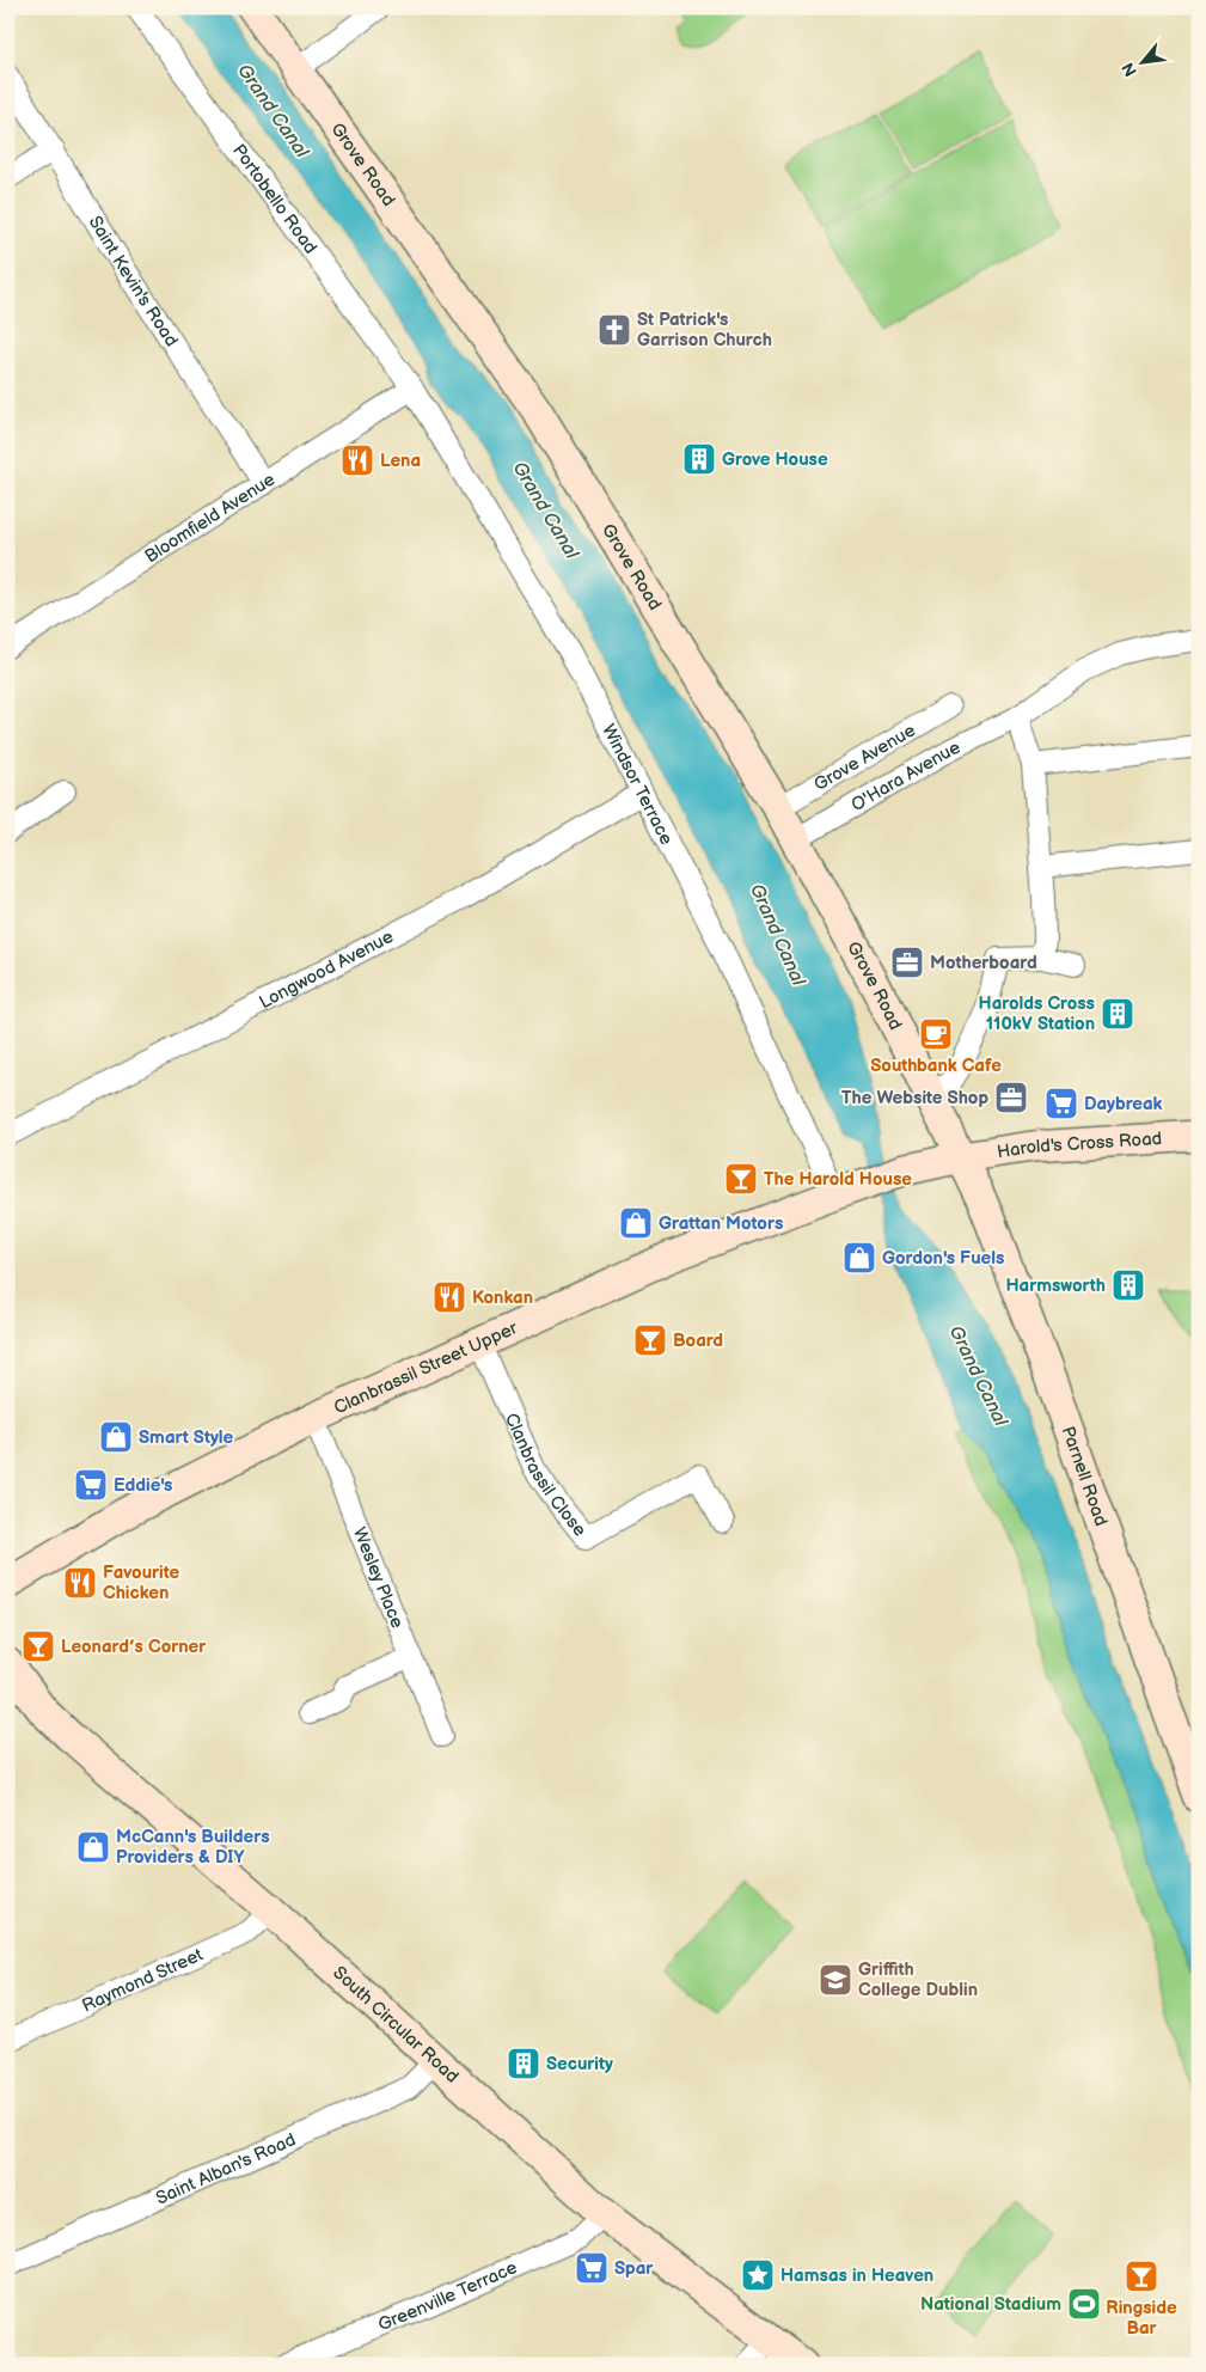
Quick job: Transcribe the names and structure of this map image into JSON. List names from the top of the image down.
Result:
{
  "streets": {
    "main road": [
      "Grove Road",
      "Harold's Cross Road",
      "Clanbrassil Street Upper",
      "Parnell Road",
      "South Circular Road"
    ],
    "street": [
      "Portobello Road",
      "Saint Kevin's Road",
      "Bloomfield Avenue",
      "Grove Avenue",
      "O'Hara Avenue",
      "Windsor Terrace",
      "Longwood Avenue",
      "Clanbrassil Close",
      "Wesley Place",
      "Raymond Street",
      "Saint Alban's Road",
      "Greenville Terrace"
    ]
  },
  "crossings": [
    ["Grove Road", "Grove Avenue"],
    ["Grove Road", "O'Hara Avenue"],
    ["Grove Road", "Harold's Cross Road"],
    ["Grove Road", "Parnell Road"],
    ["Portobello Road", "Bloomfield Avenue"],
    ["Portobello Road", "Windsor Terrace"],
    ["Saint Kevin's Road", "Bloomfield Avenue"],
    ["Bloomfield Avenue", "Windsor Terrace"],
    ["Windsor Terrace", "Longwood Avenue"],
    ["Windsor Terrace", "Clanbrassil Street Upper"],
    ["Harold's Cross Road", "Clanbrassil Street Upper"],
    ["Harold's Cross Road", "Parnell Road"],
    ["Clanbrassil Street Upper", "Clanbrassil Close"],
    ["Clanbrassil Street Upper", "Wesley Place"],
    ["Raymond Street", "South Circular Road"],
    ["South Circular Road", "Saint Alban's Road"],
    ["South Circular Road", "Greenville Terrace"]
  ],
  "water": ["Grand Canal"],
  "places": {
    "church": ["St Patrick's Garrison Church"],
    "building": [
      "Grove House",
      "Harolds Cross 110kV Station",
      "Harmsworth",
      "Security"
    ],
    "restaurant": ["Lena", "Konkan", "Favourite Chicken"],
    "office": ["Motherboard", "The Website Shop"],
    "cafe": ["Southbank Cafe"],
    "supermarket": ["Daybreak", "Eddie's", "Spar"],
    "bar": [
      "The Harold House",
      "Board",
      "Leonard’s Corner",
      "Ringside Bar"
    ],
    "shop": [
      "Grattan Motors",
      "Gordon's Fuels",
      "Smart Style",
      "McCann's Builders Providers & DIY"
    ],
    "school or university": ["Griffith College Dublin"],
    "place": ["Hamsas in Heaven"],
    "sports": ["National Stadium"]
  },
  "north": "bottom left"
}
